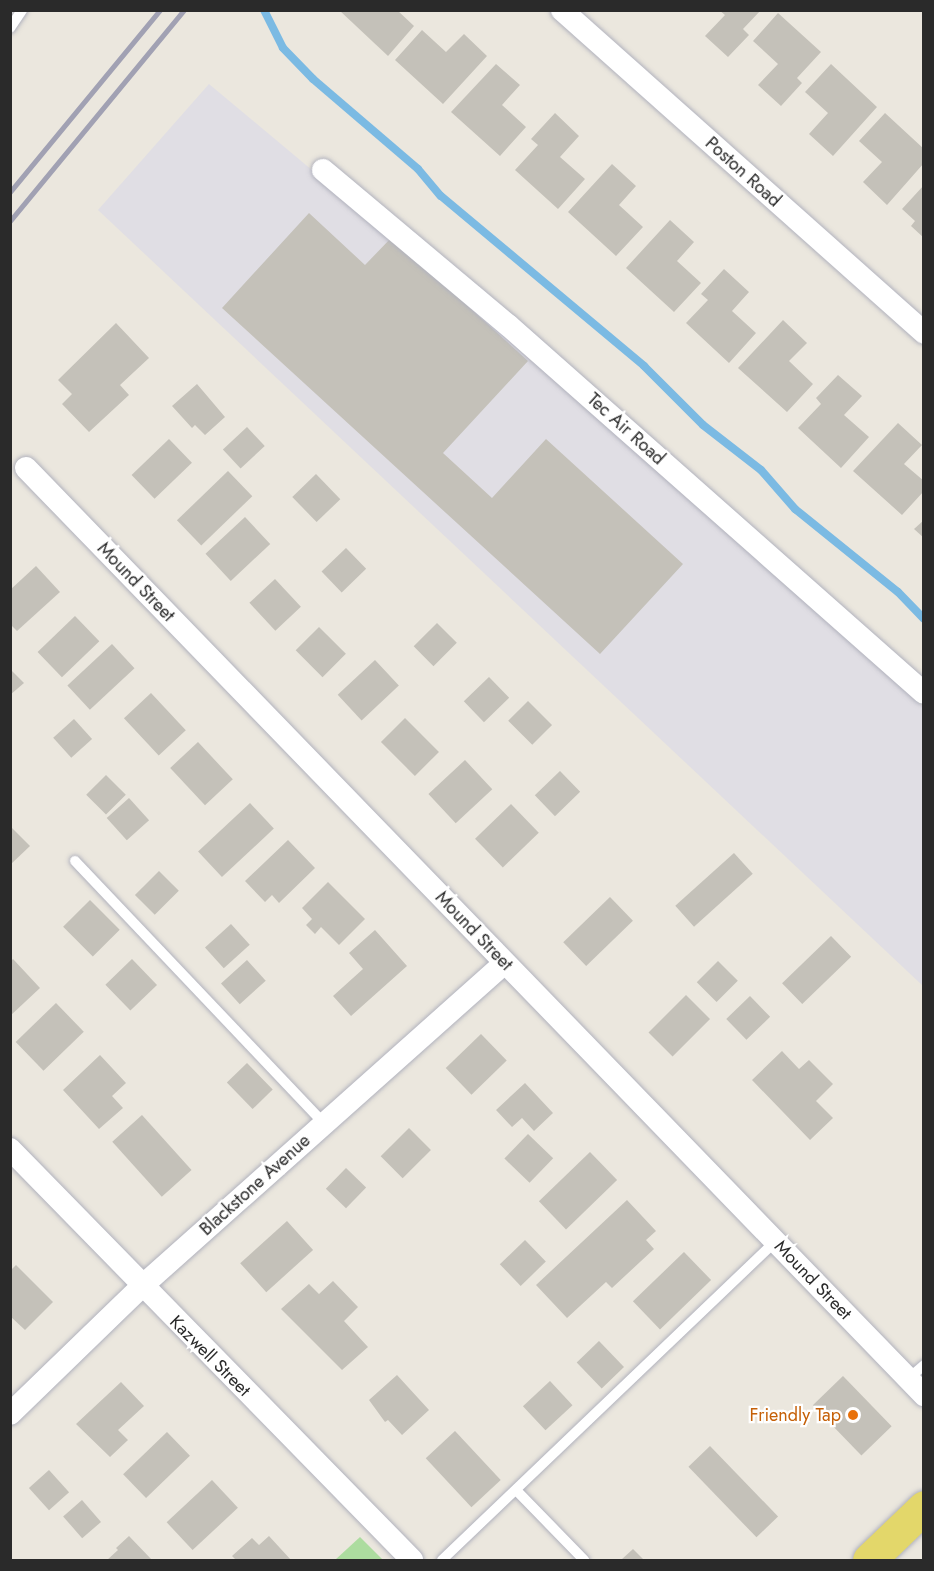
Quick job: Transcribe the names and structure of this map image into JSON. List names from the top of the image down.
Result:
{
  "streets": {
    "street": [
      "Poston Road",
      "Tec Air Road",
      "Mound Street",
      "Blackstone Avenue",
      "Kazwell Street"
    ]
  },
  "crossings": [
    ["Mound Street", "Blackstone Avenue"],
    ["Blackstone Avenue", "Kazwell Street"]
  ],
  "places": ["Friendly Tap"]
}
